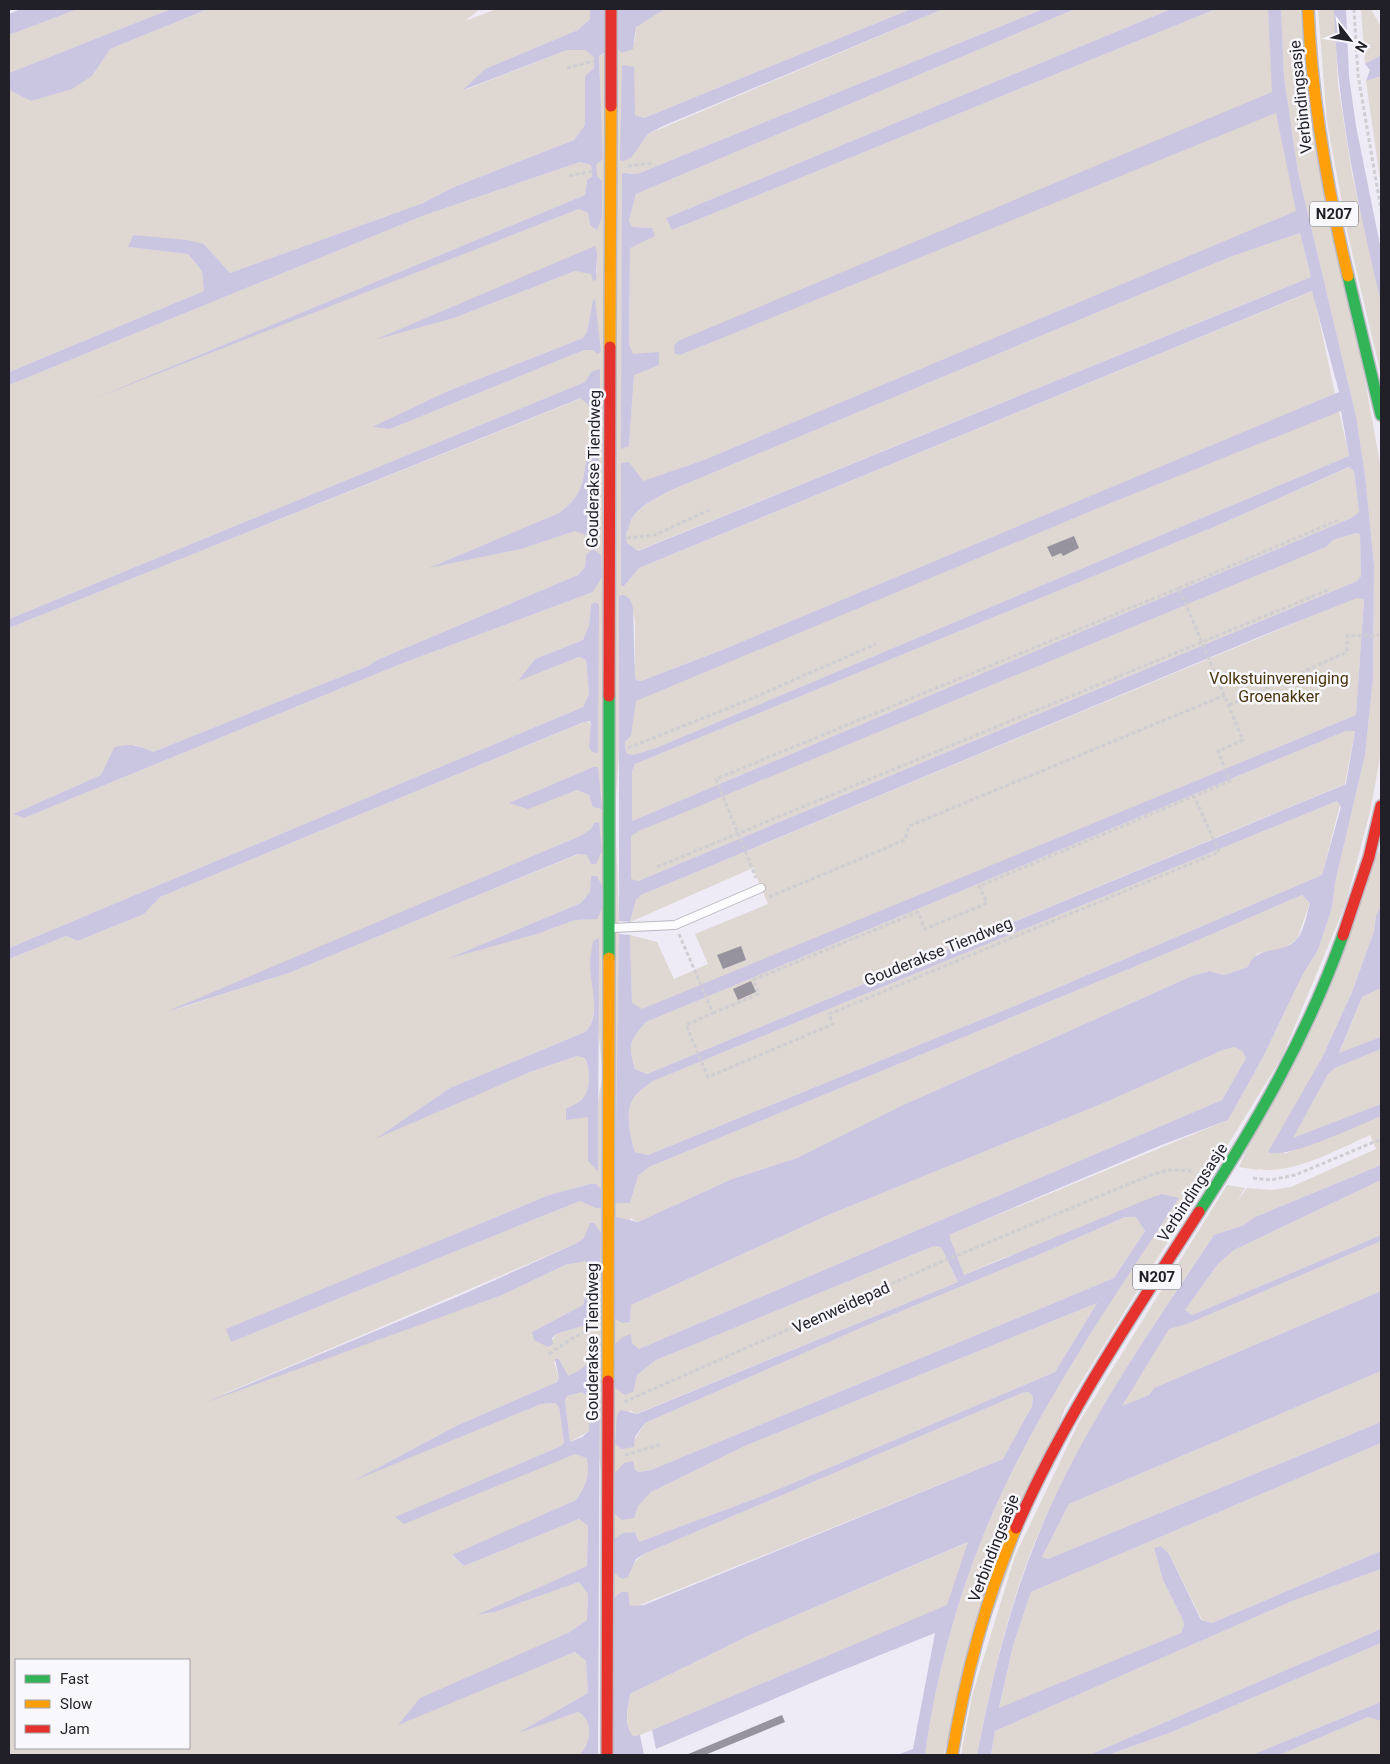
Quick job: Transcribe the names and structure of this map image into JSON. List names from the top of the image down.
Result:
{
  "streets": {
    "street": ["Verbindingsasje", "N207", "Gouderakse Tiendweg"],
    "path": ["Veenweidepad"]
  },
  "crossings": [
    ["Gouderakse Tiendweg", "Veenweidepad"]
  ],
  "parks": ["Volkstuinvereniging Groenakker"],
  "legend": ["Fast", "Slow", "Jam"],
  "north": "bottom right"
}
